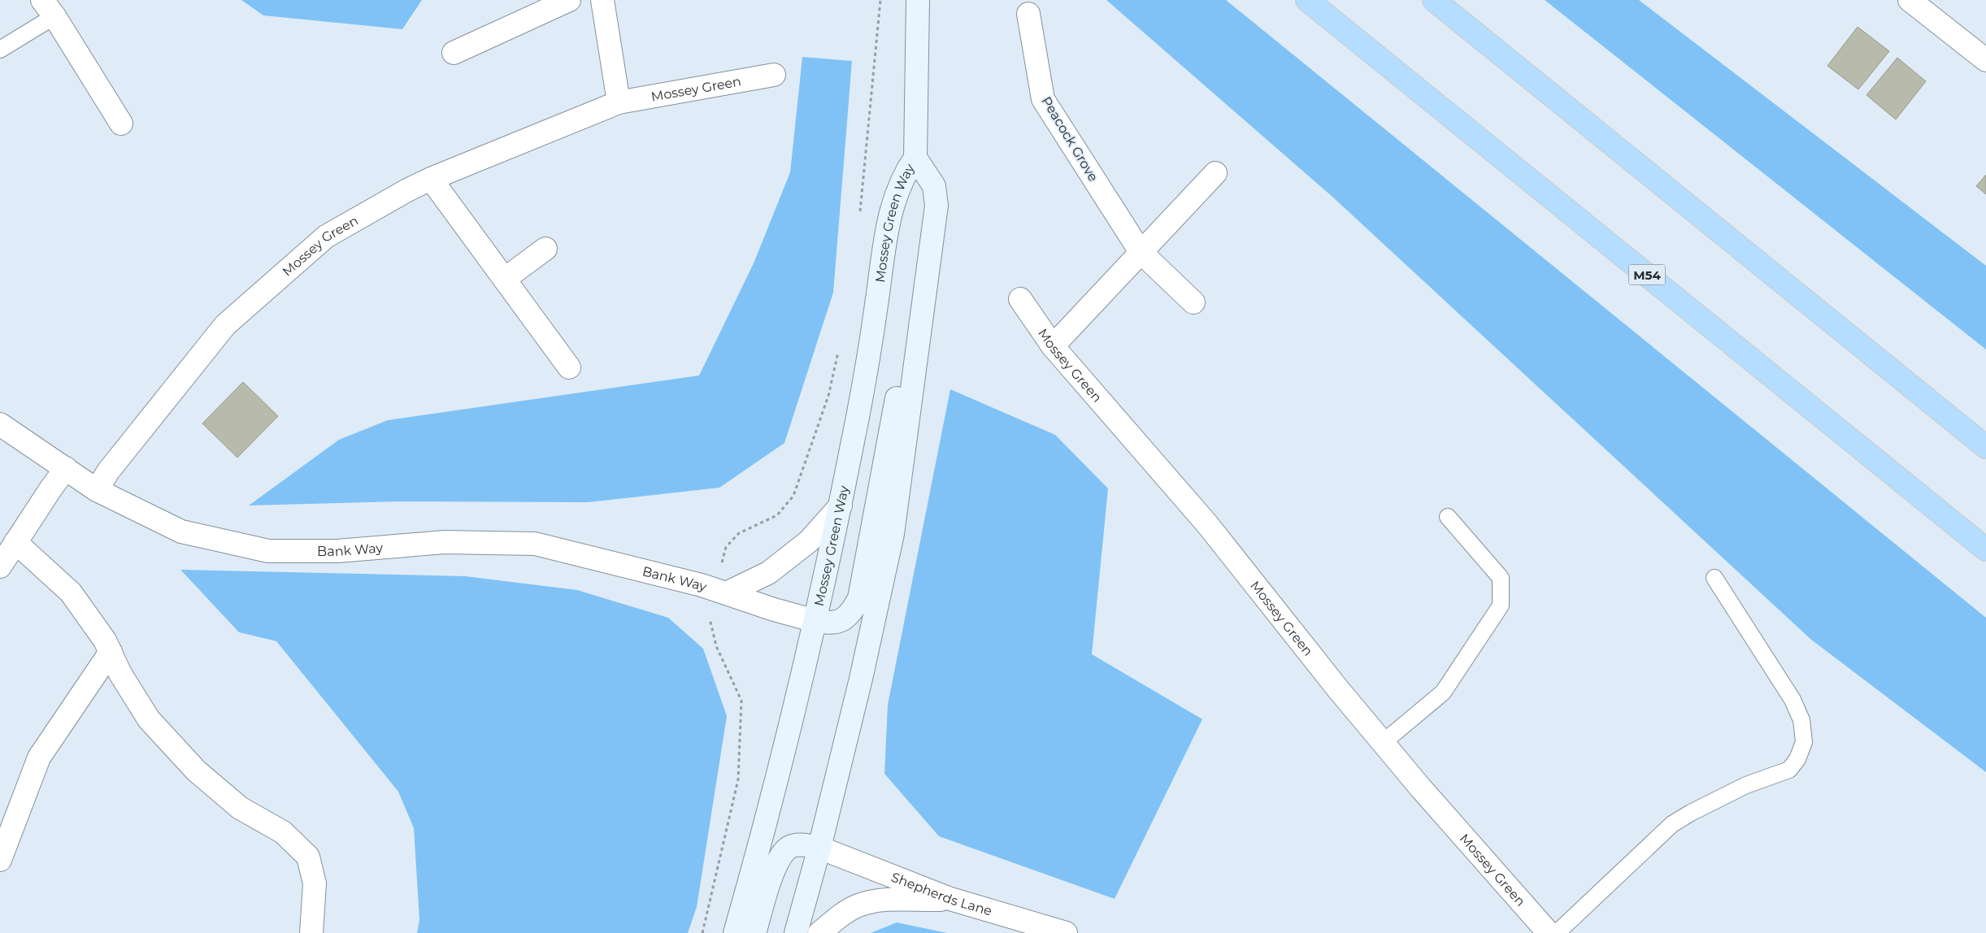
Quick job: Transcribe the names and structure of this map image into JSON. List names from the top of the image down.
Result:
{
  "streets": {
    "highway": ["M54"],
    "main road": ["Mossey Green Way"],
    "street": [
      "Mossey Green",
      "Peacock Grove",
      "Bank Way",
      "Shepherds Lane"
    ]
  },
  "crossings": [
    ["Mossey Green", "Bank Way"],
    ["Mossey Green Way", "Bank Way"],
    ["Mossey Green Way", "Shepherds Lane"]
  ]
}
